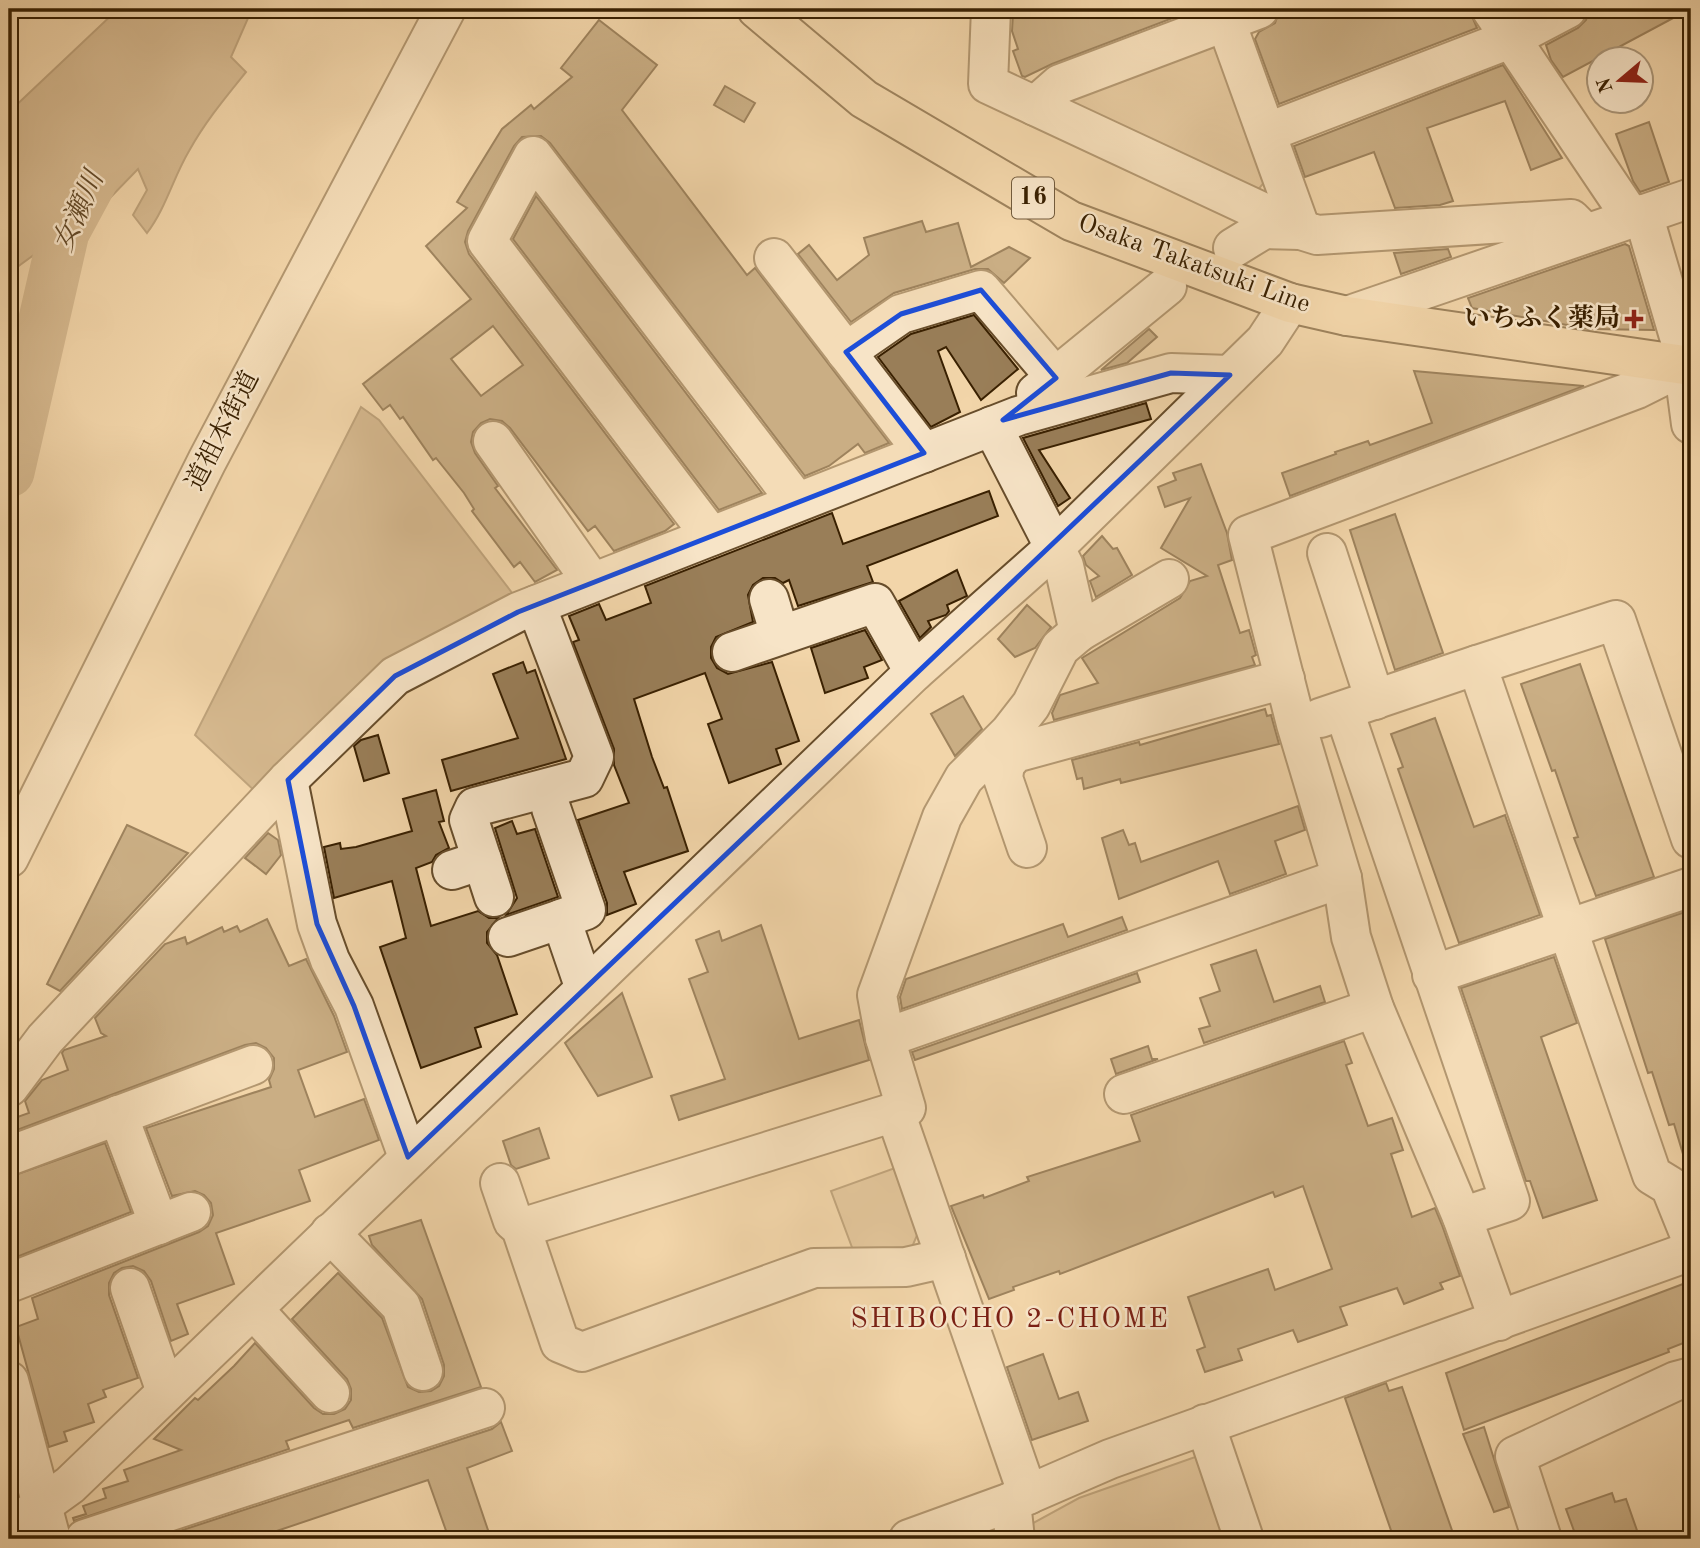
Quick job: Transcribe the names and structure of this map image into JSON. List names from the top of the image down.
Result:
{
  "streets": {
    "main road": ["16", "Osaka Takatsuki Line"],
    "street": ["道祖本街道"]
  },
  "districts": ["SHIBOCHO 2-CHOME"],
  "water": ["女瀬川"],
  "places": {
    "health": ["いちふく薬局"]
  },
  "north": "left"
}
